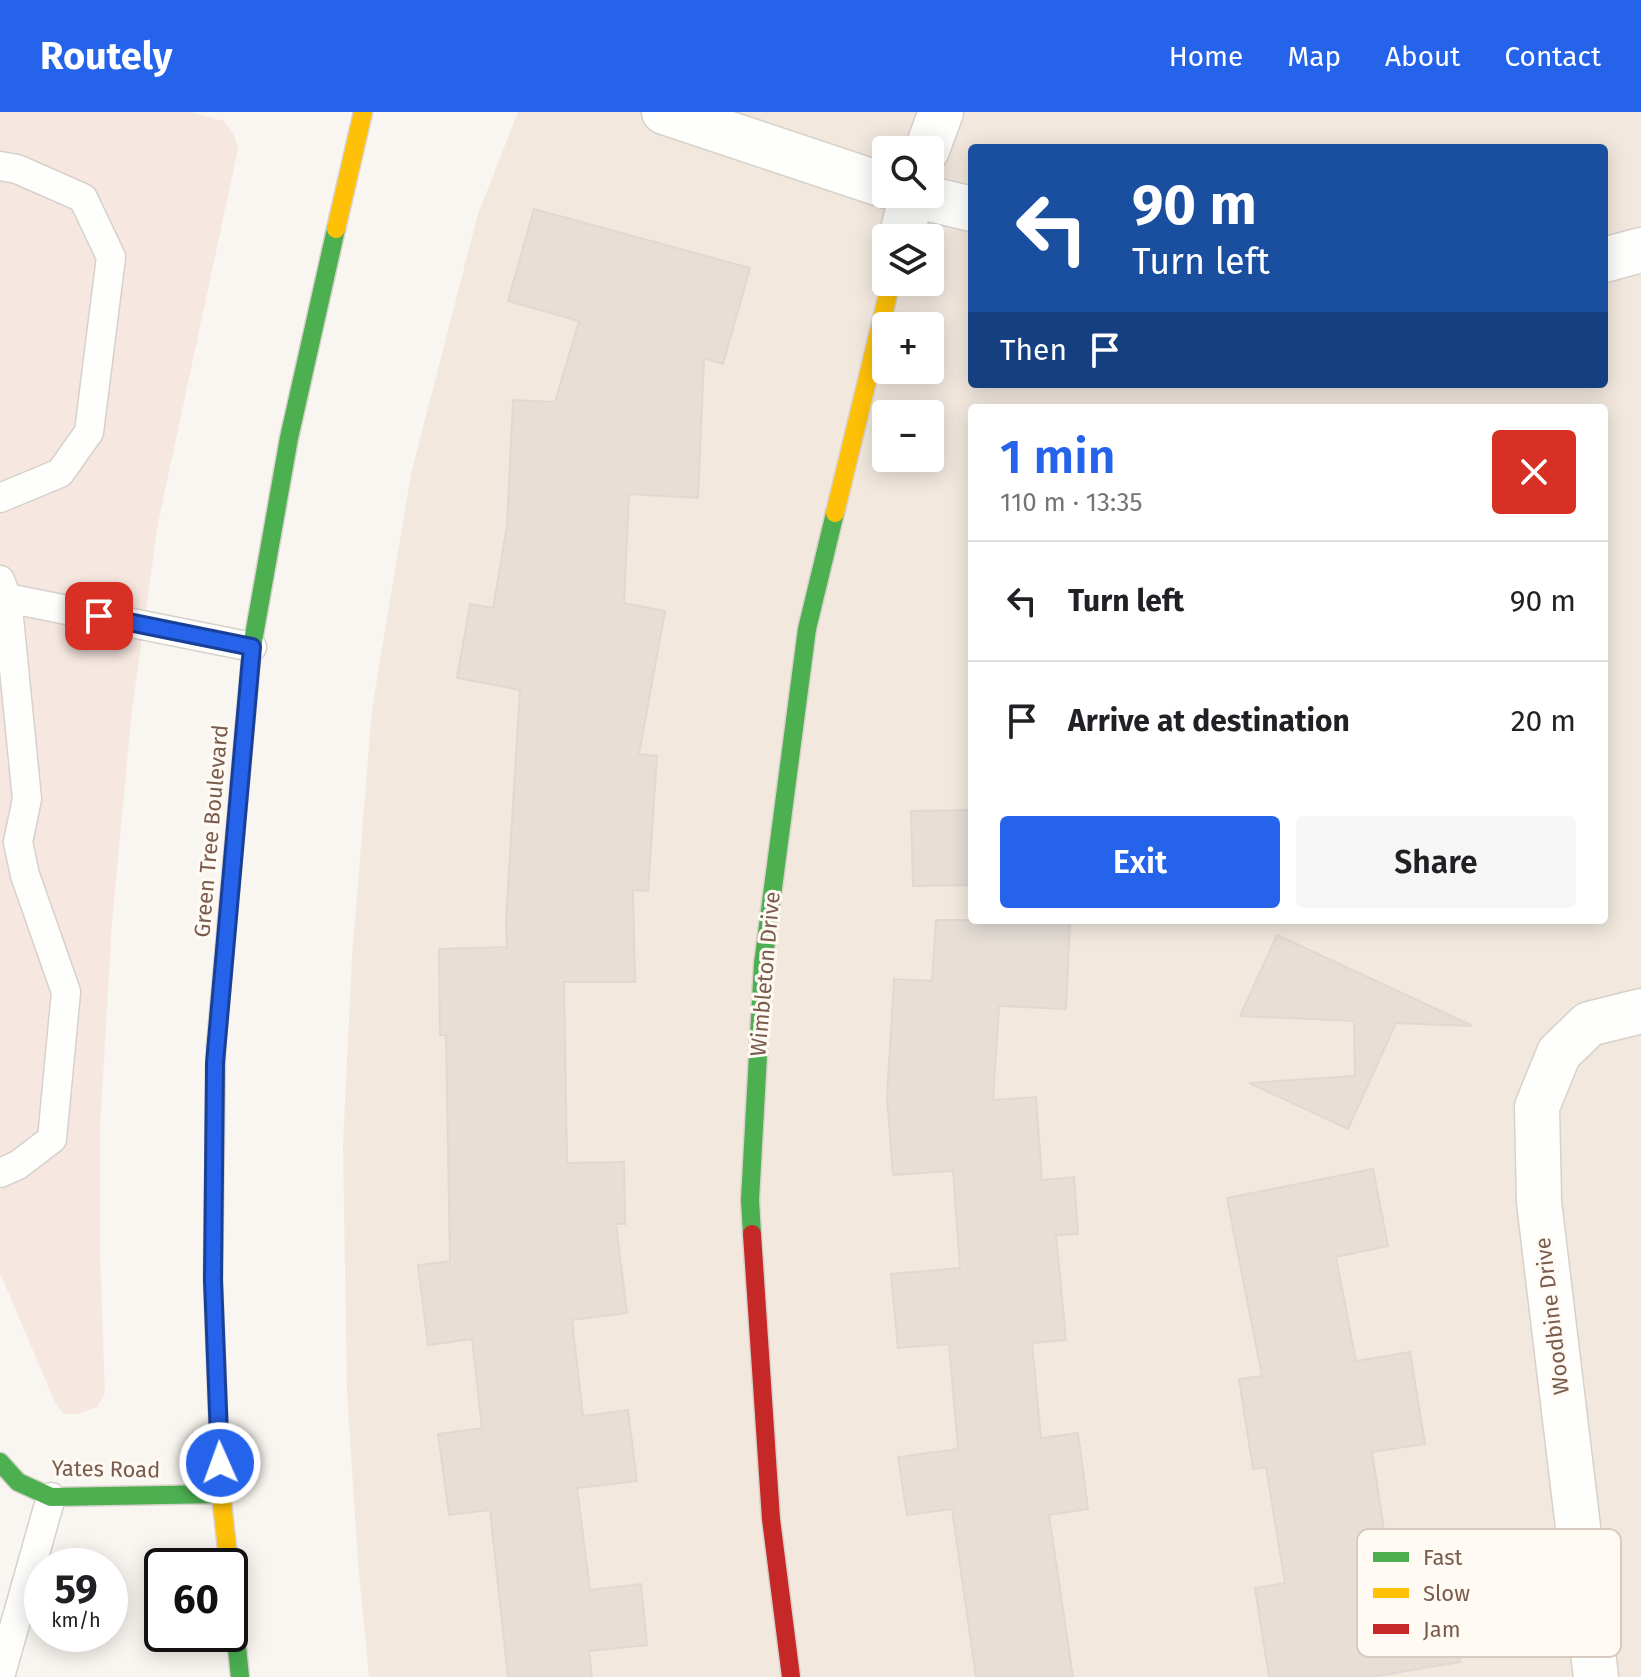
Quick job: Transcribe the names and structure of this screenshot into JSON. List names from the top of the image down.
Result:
{
  "streets": {
    "street": [
      "Green Tree Boulevard",
      "Wimbleton Drive",
      "Woodbine Drive",
      "Yates Road"
    ]
  },
  "crossings": [
    ["Green Tree Boulevard", "Yates Road"]
  ],
  "legend": ["Fast", "Slow", "Jam"],
  "page": {
    "header": "Routely",
    "nav": [
      "Home",
      "Map",
      "About",
      "Contact"
    ],
    "map_buttons": ["+", "−"],
    "turn": ["90 m", "Turn left"],
    "then": "Then",
    "heading": ["1 min", "110 m · 13:35"],
    "list": [
      {
        "name": "Turn left",
        "value": "90 m"
      },
      {
        "name": "Arrive at destination",
        "value": "20 m"
      }
    ],
    "buttons": ["Exit", "Share"],
    "speed": "59 km/h",
    "limit": "60"
  }
}
